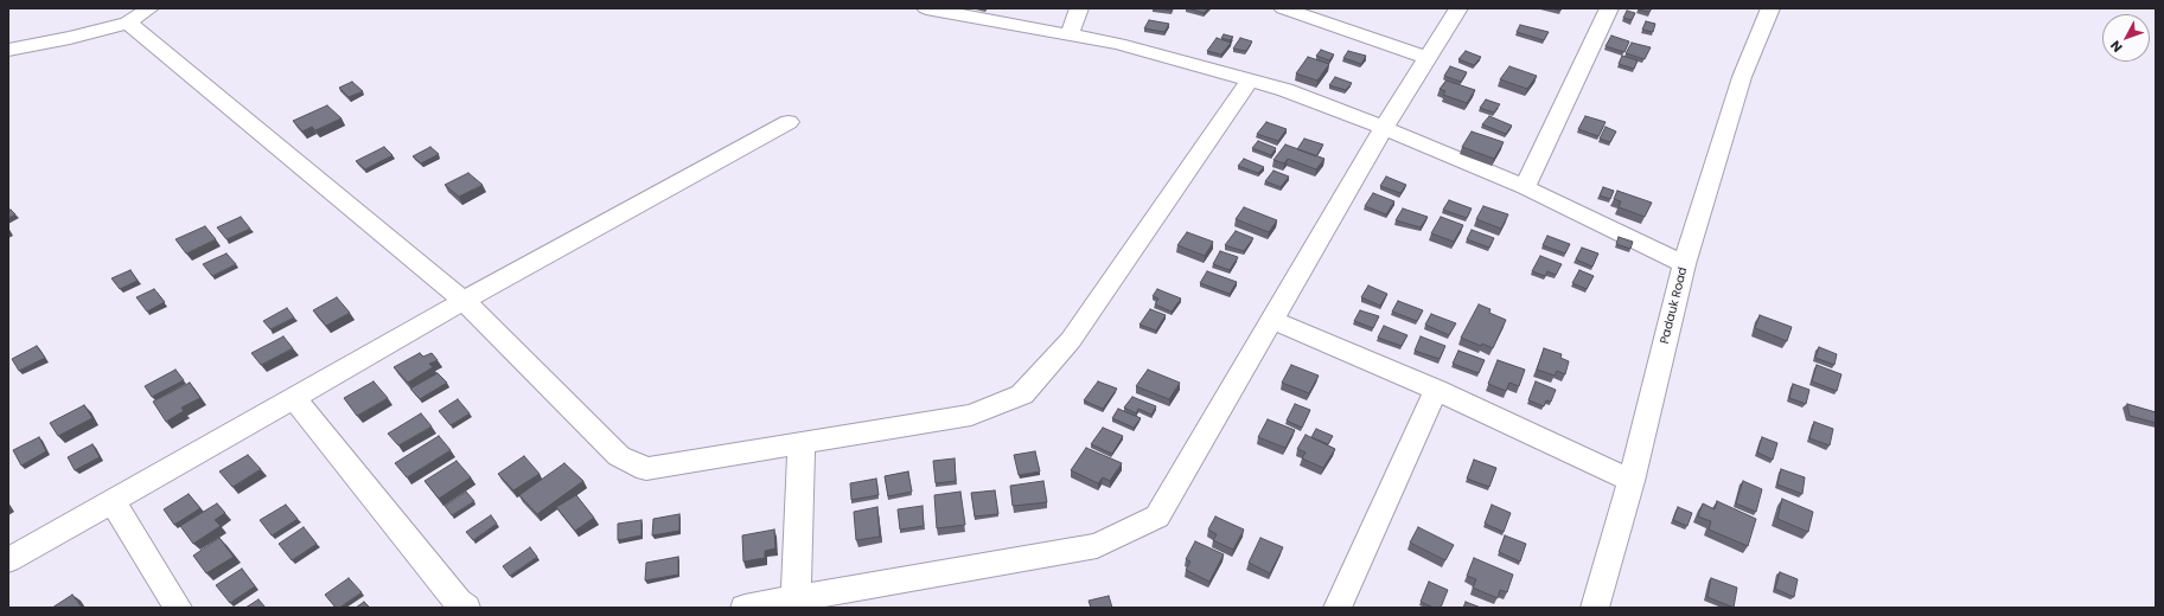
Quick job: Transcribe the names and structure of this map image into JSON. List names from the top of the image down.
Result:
{
  "streets": {
    "street": ["Padauk Road"]
  },
  "north": "bottom left"
}
